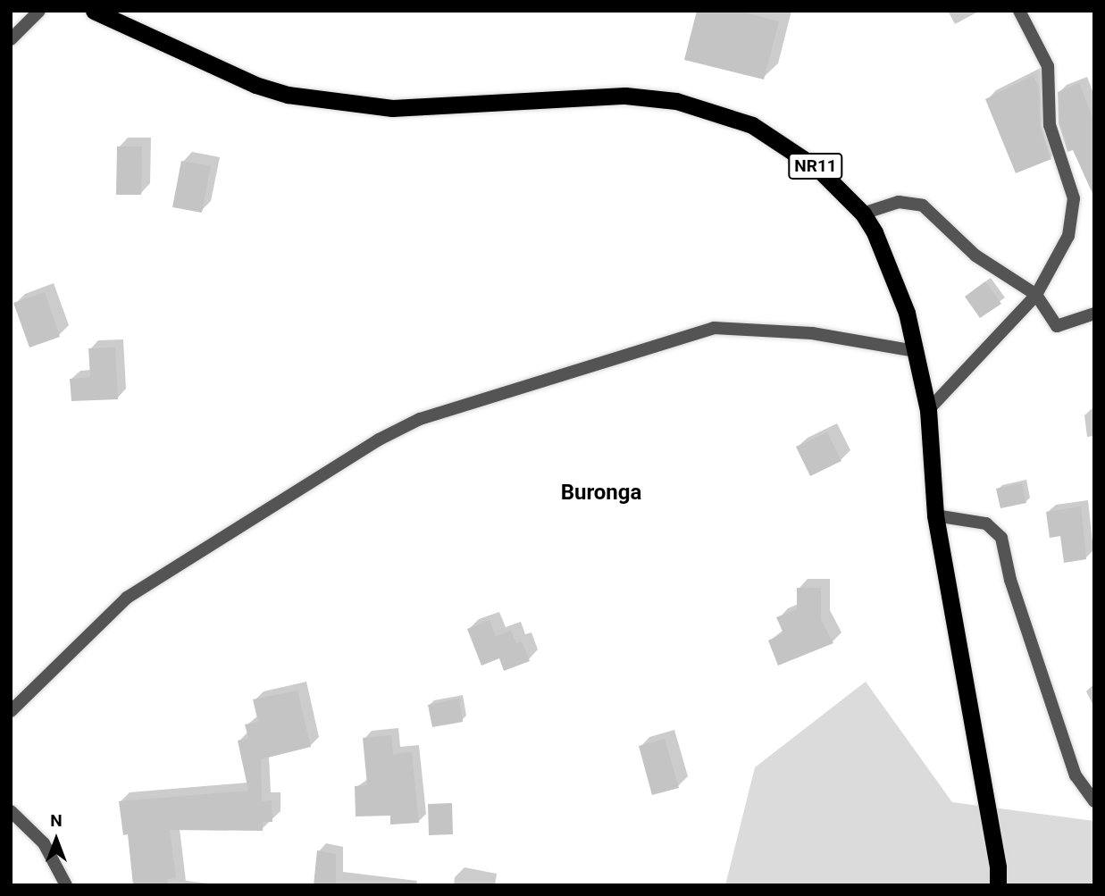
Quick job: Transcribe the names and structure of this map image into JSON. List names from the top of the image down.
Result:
{
  "streets": {
    "highway": ["NR11"]
  },
  "districts": ["Buronga"],
  "north": "top"
}
